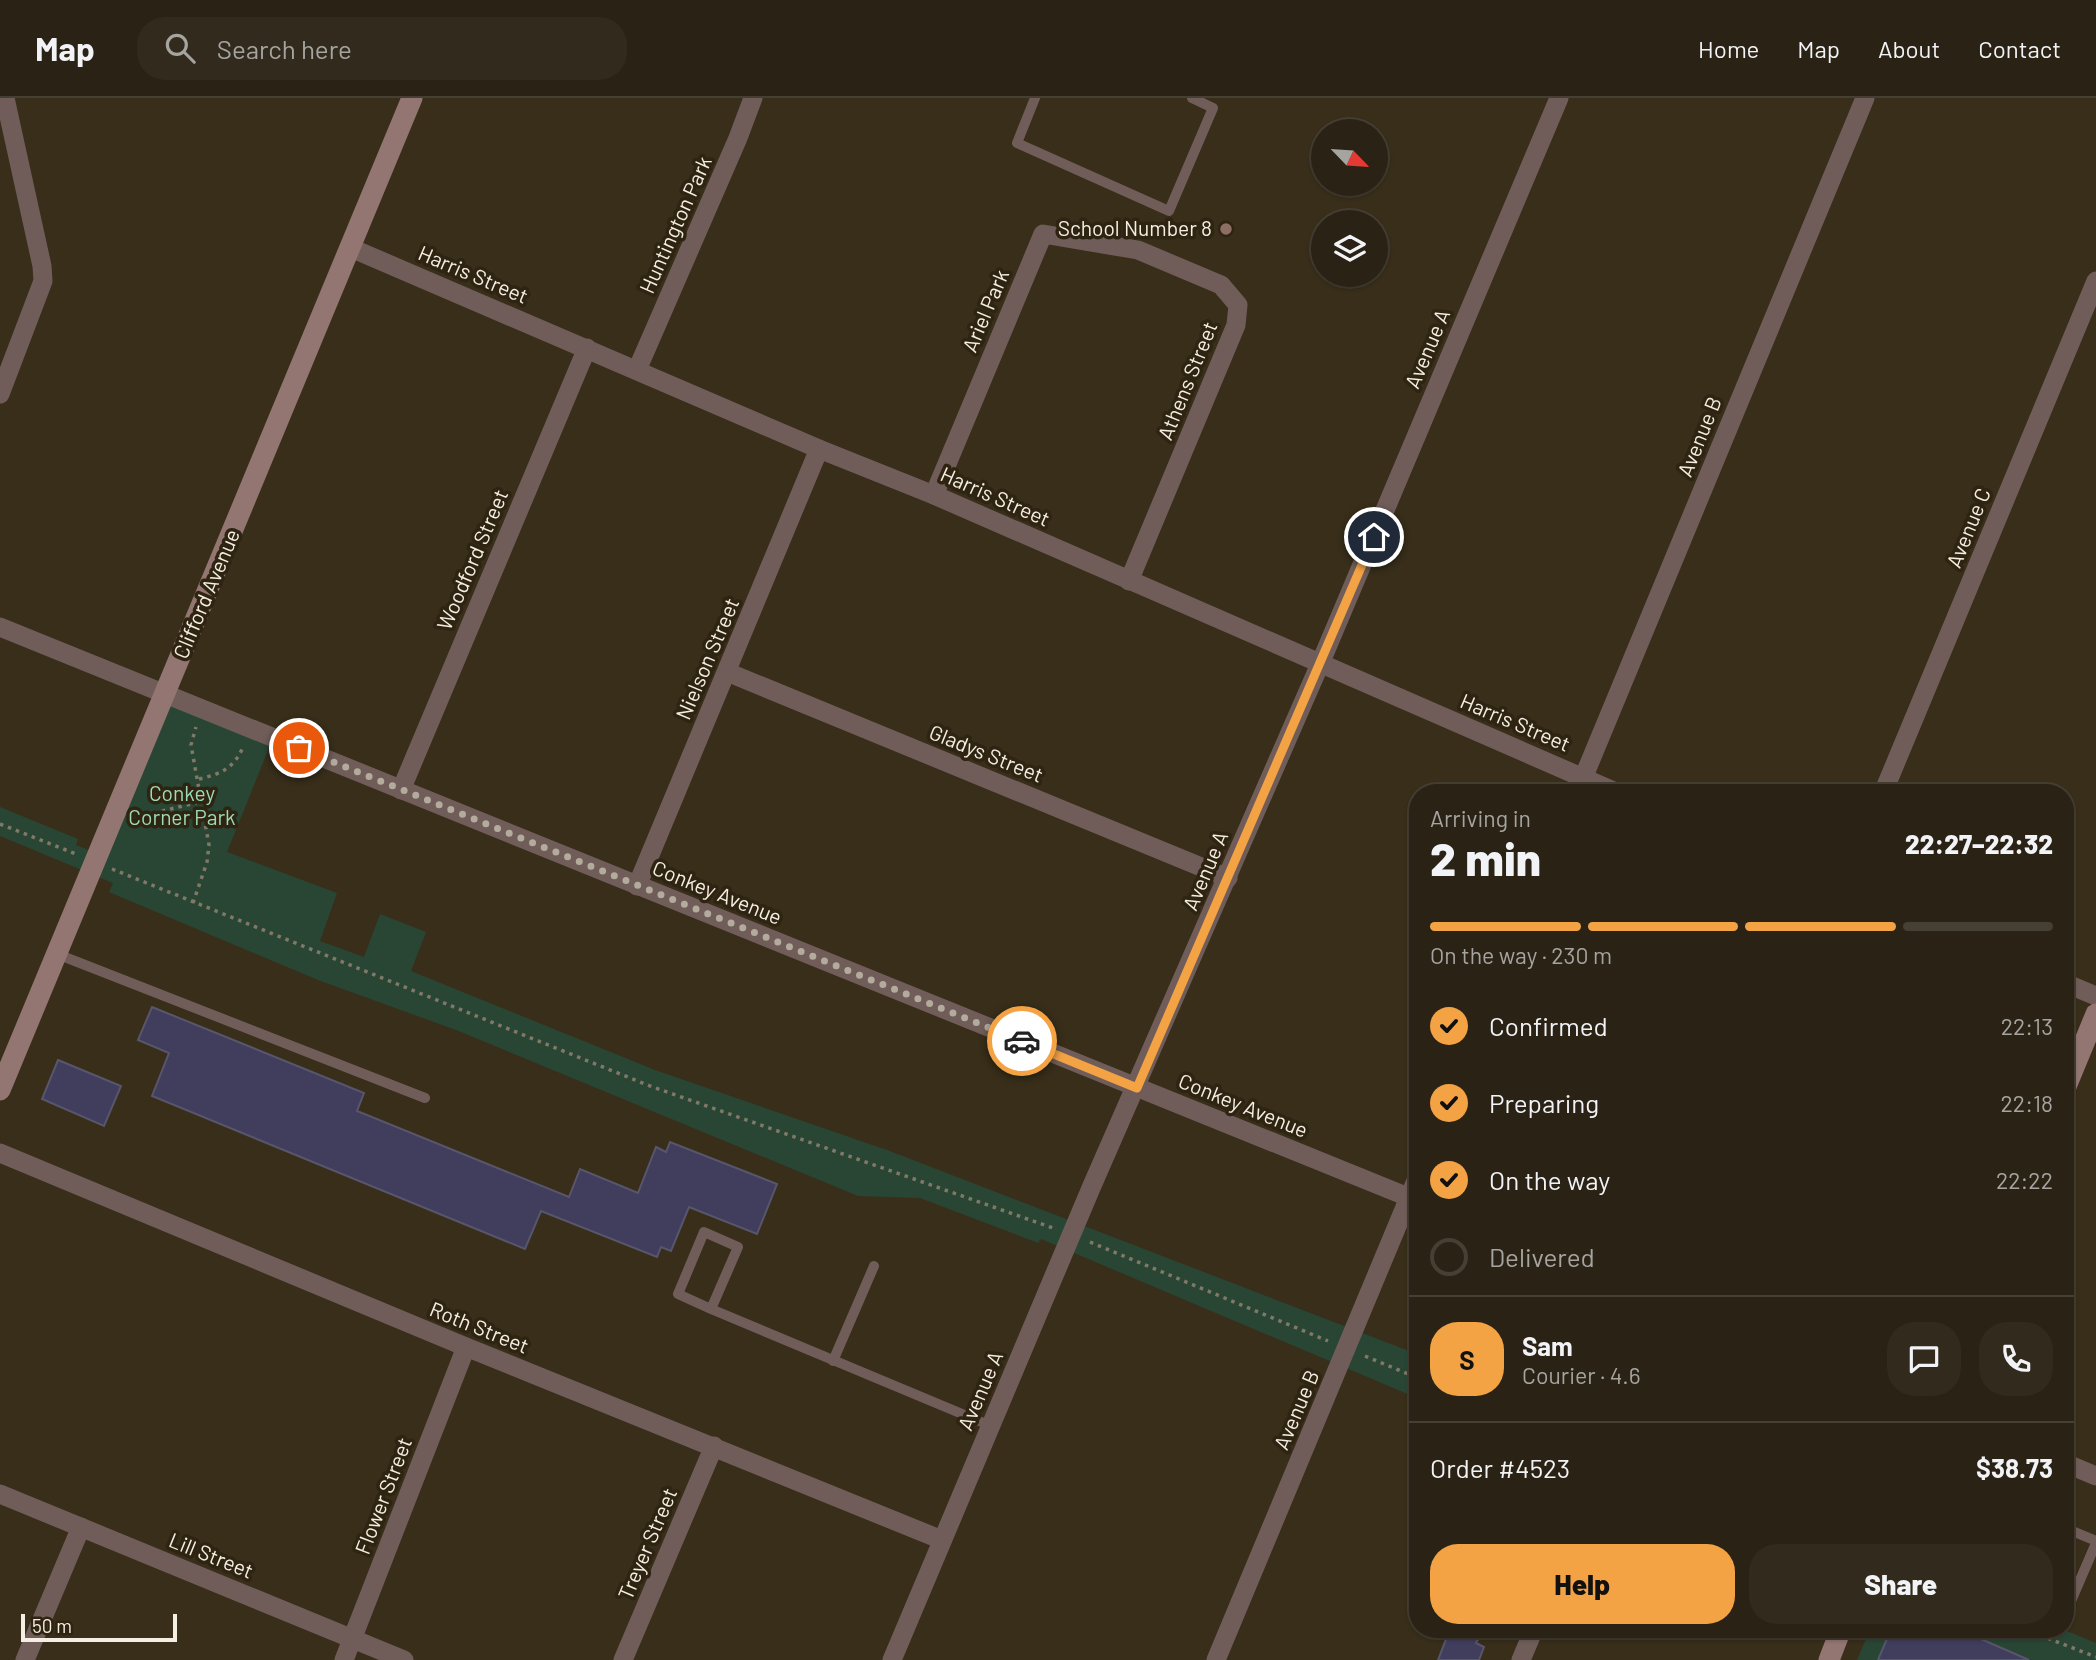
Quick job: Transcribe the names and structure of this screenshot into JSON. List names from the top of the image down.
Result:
{
  "streets": {
    "main road": ["Clifford Avenue"],
    "street": [
      "Huntington Park",
      "Harris Street",
      "Ariel Park",
      "Avenue A",
      "Athens Street",
      "Avenue B",
      "Avenue C",
      "Woodford Street",
      "Nielson Street",
      "Gladys Street",
      "Conkey Avenue",
      "Roth Street",
      "Flower Street",
      "Treyer Street",
      "Lill Street"
    ]
  },
  "crossings": [
    ["Huntington Park", "Harris Street"],
    ["Harris Street", "Ariel Park"],
    ["Harris Street", "Avenue A"],
    ["Harris Street", "Athens Street"],
    ["Harris Street", "Woodford Street"],
    ["Harris Street", "Clifford Avenue"],
    ["Harris Street", "Nielson Street"],
    ["Ariel Park", "Athens Street"],
    ["Avenue A", "Gladys Street"],
    ["Avenue A", "Conkey Avenue"],
    ["Avenue A", "Roth Street"],
    ["Woodford Street", "Conkey Avenue"],
    ["Clifford Avenue", "Conkey Avenue"],
    ["Nielson Street", "Gladys Street"],
    ["Nielson Street", "Conkey Avenue"],
    ["Roth Street", "Flower Street"],
    ["Roth Street", "Treyer Street"],
    ["Flower Street", "Lill Street"]
  ],
  "parks": ["Conkey Corner Park"],
  "places": ["School Number 8"],
  "scale_bar": "50 m",
  "north": "bottom right",
  "page": {
    "header": "Map",
    "search": "Search here",
    "nav": [
      "Home",
      "Map",
      "About",
      "Contact"
    ],
    "heading": ["2 min", "Arriving in", "22:27–22:32"],
    "panel": [
      "Sam",
      "Courier · 4.6",
      "Order #4523",
      "$38.73"
    ],
    "bar": "On the way · 230 m",
    "list": [
      ["Confirmed", "22:13"],
      ["Preparing", "22:18"],
      ["On the way", "22:22"],
      "Delivered"
    ],
    "round": "S",
    "buttons": ["Help", "Share"],
    "scale": "50 m"
  }
}
